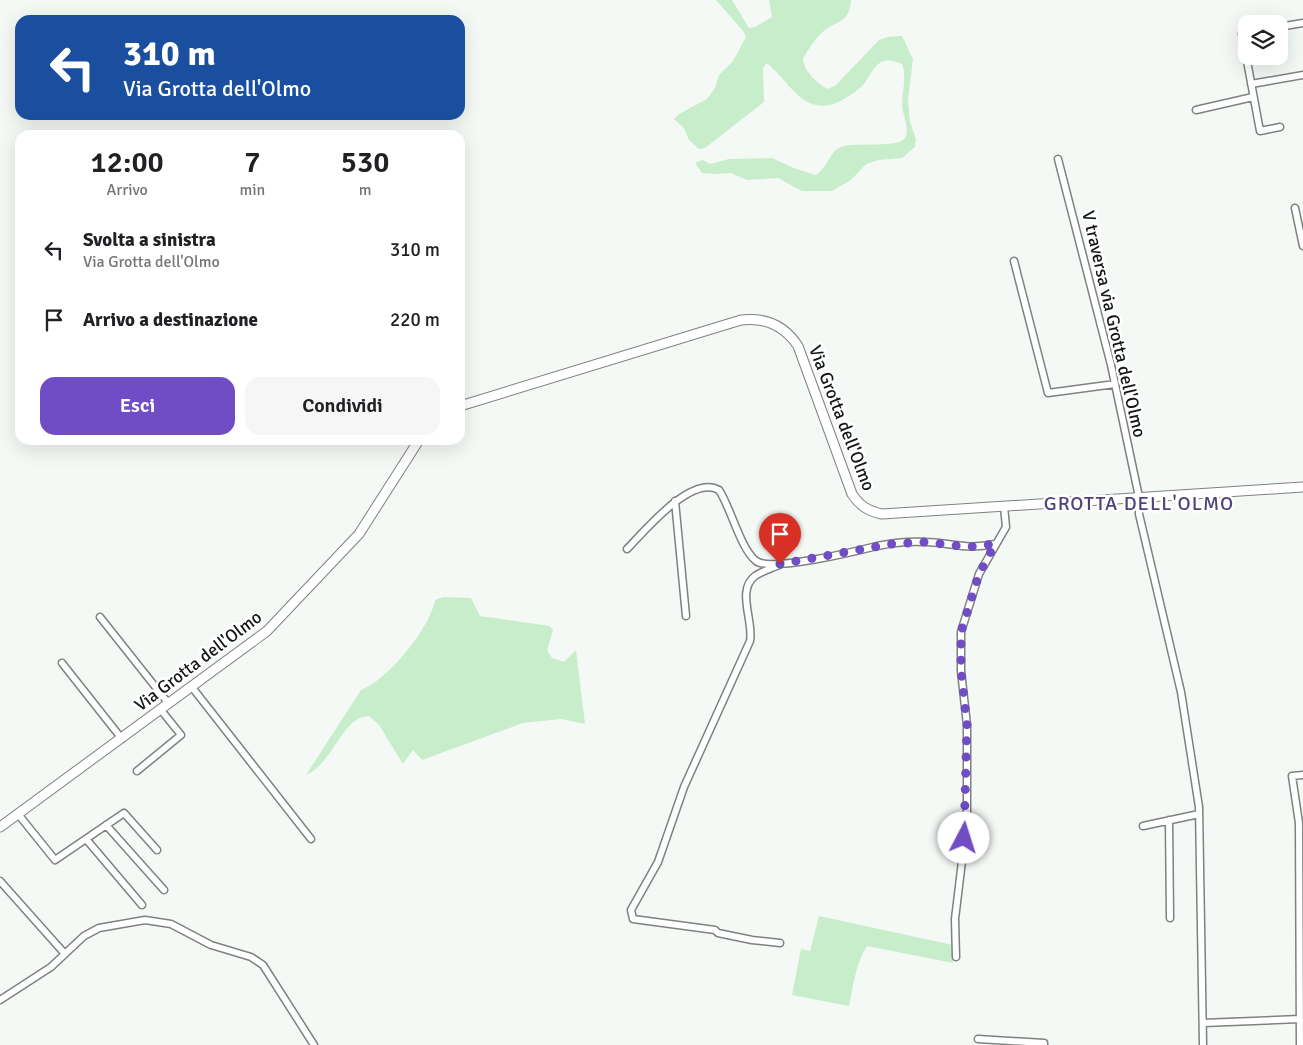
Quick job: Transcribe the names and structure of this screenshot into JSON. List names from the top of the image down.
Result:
{
  "streets": {
    "street": ["V traversa via Grotta dell'Olmo", "Via Grotta dell'Olmo"]
  },
  "crossings": [
    ["V traversa via Grotta dell'Olmo", "Via Grotta dell'Olmo"]
  ],
  "districts": ["GROTTA DELL'OLMO"],
  "page": {
    "turn": ["310 m", "Via Grotta dell'Olmo"],
    "eta": [
      "12:00",
      "Arrivo",
      "7",
      "min",
      "530",
      "m"
    ],
    "list": [
      {
        "name": "Svolta a sinistra",
        "note": "Via Grotta dell'Olmo",
        "value": "310 m"
      },
      {
        "name": "Arrivo a destinazione",
        "value": "220 m"
      }
    ],
    "buttons": ["Esci", "Condividi"]
  }
}
